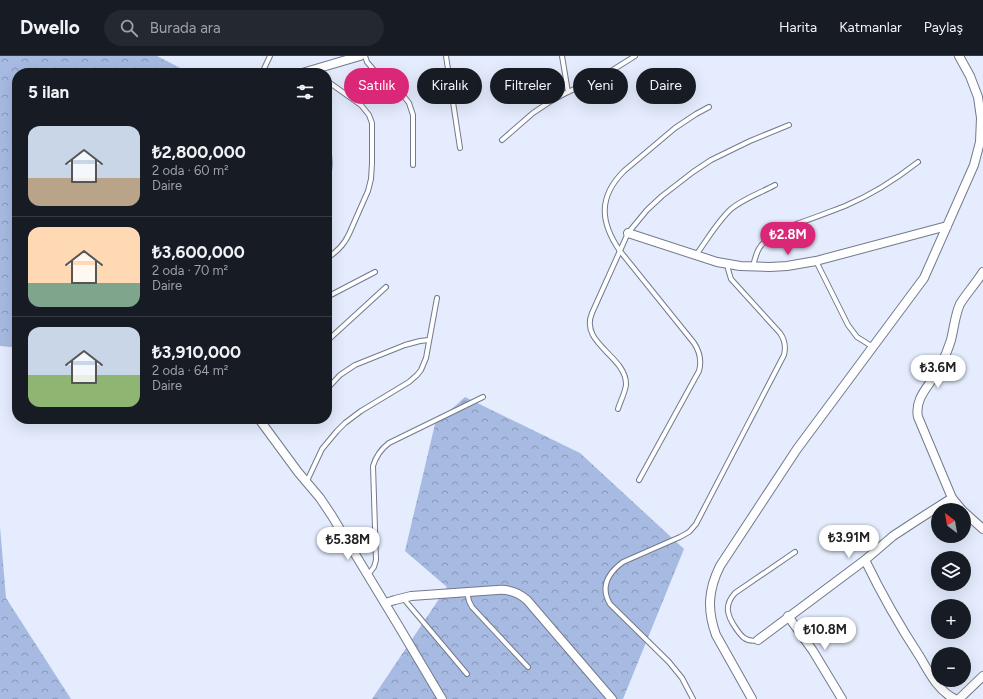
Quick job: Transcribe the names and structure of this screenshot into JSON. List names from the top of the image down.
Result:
{
  "north": "top left",
  "page": {
    "header": "Dwello",
    "search": "Burada ara",
    "nav": ["Harita", "Katmanlar", "Paylaş"],
    "chip": [
      "Satılık",
      "Kiralık",
      "Filtreler",
      "Yeni",
      "Daire"
    ],
    "heading": "5 ilan",
    "list": [
      {
        "name": "₺2,800,000",
        "note": "2 oda · 60 m² · Daire"
      },
      {
        "name": "₺3,600,000",
        "note": "2 oda · 70 m² · Daire"
      },
      {
        "name": "₺3,910,000",
        "note": "2 oda · 64 m² · Daire"
      }
    ],
    "price": [
      "₺2.8M",
      "₺3.6M",
      "₺3.91M",
      "₺5.38M",
      "₺10.8M"
    ],
    "map_buttons": ["+", "−"]
  }
}
